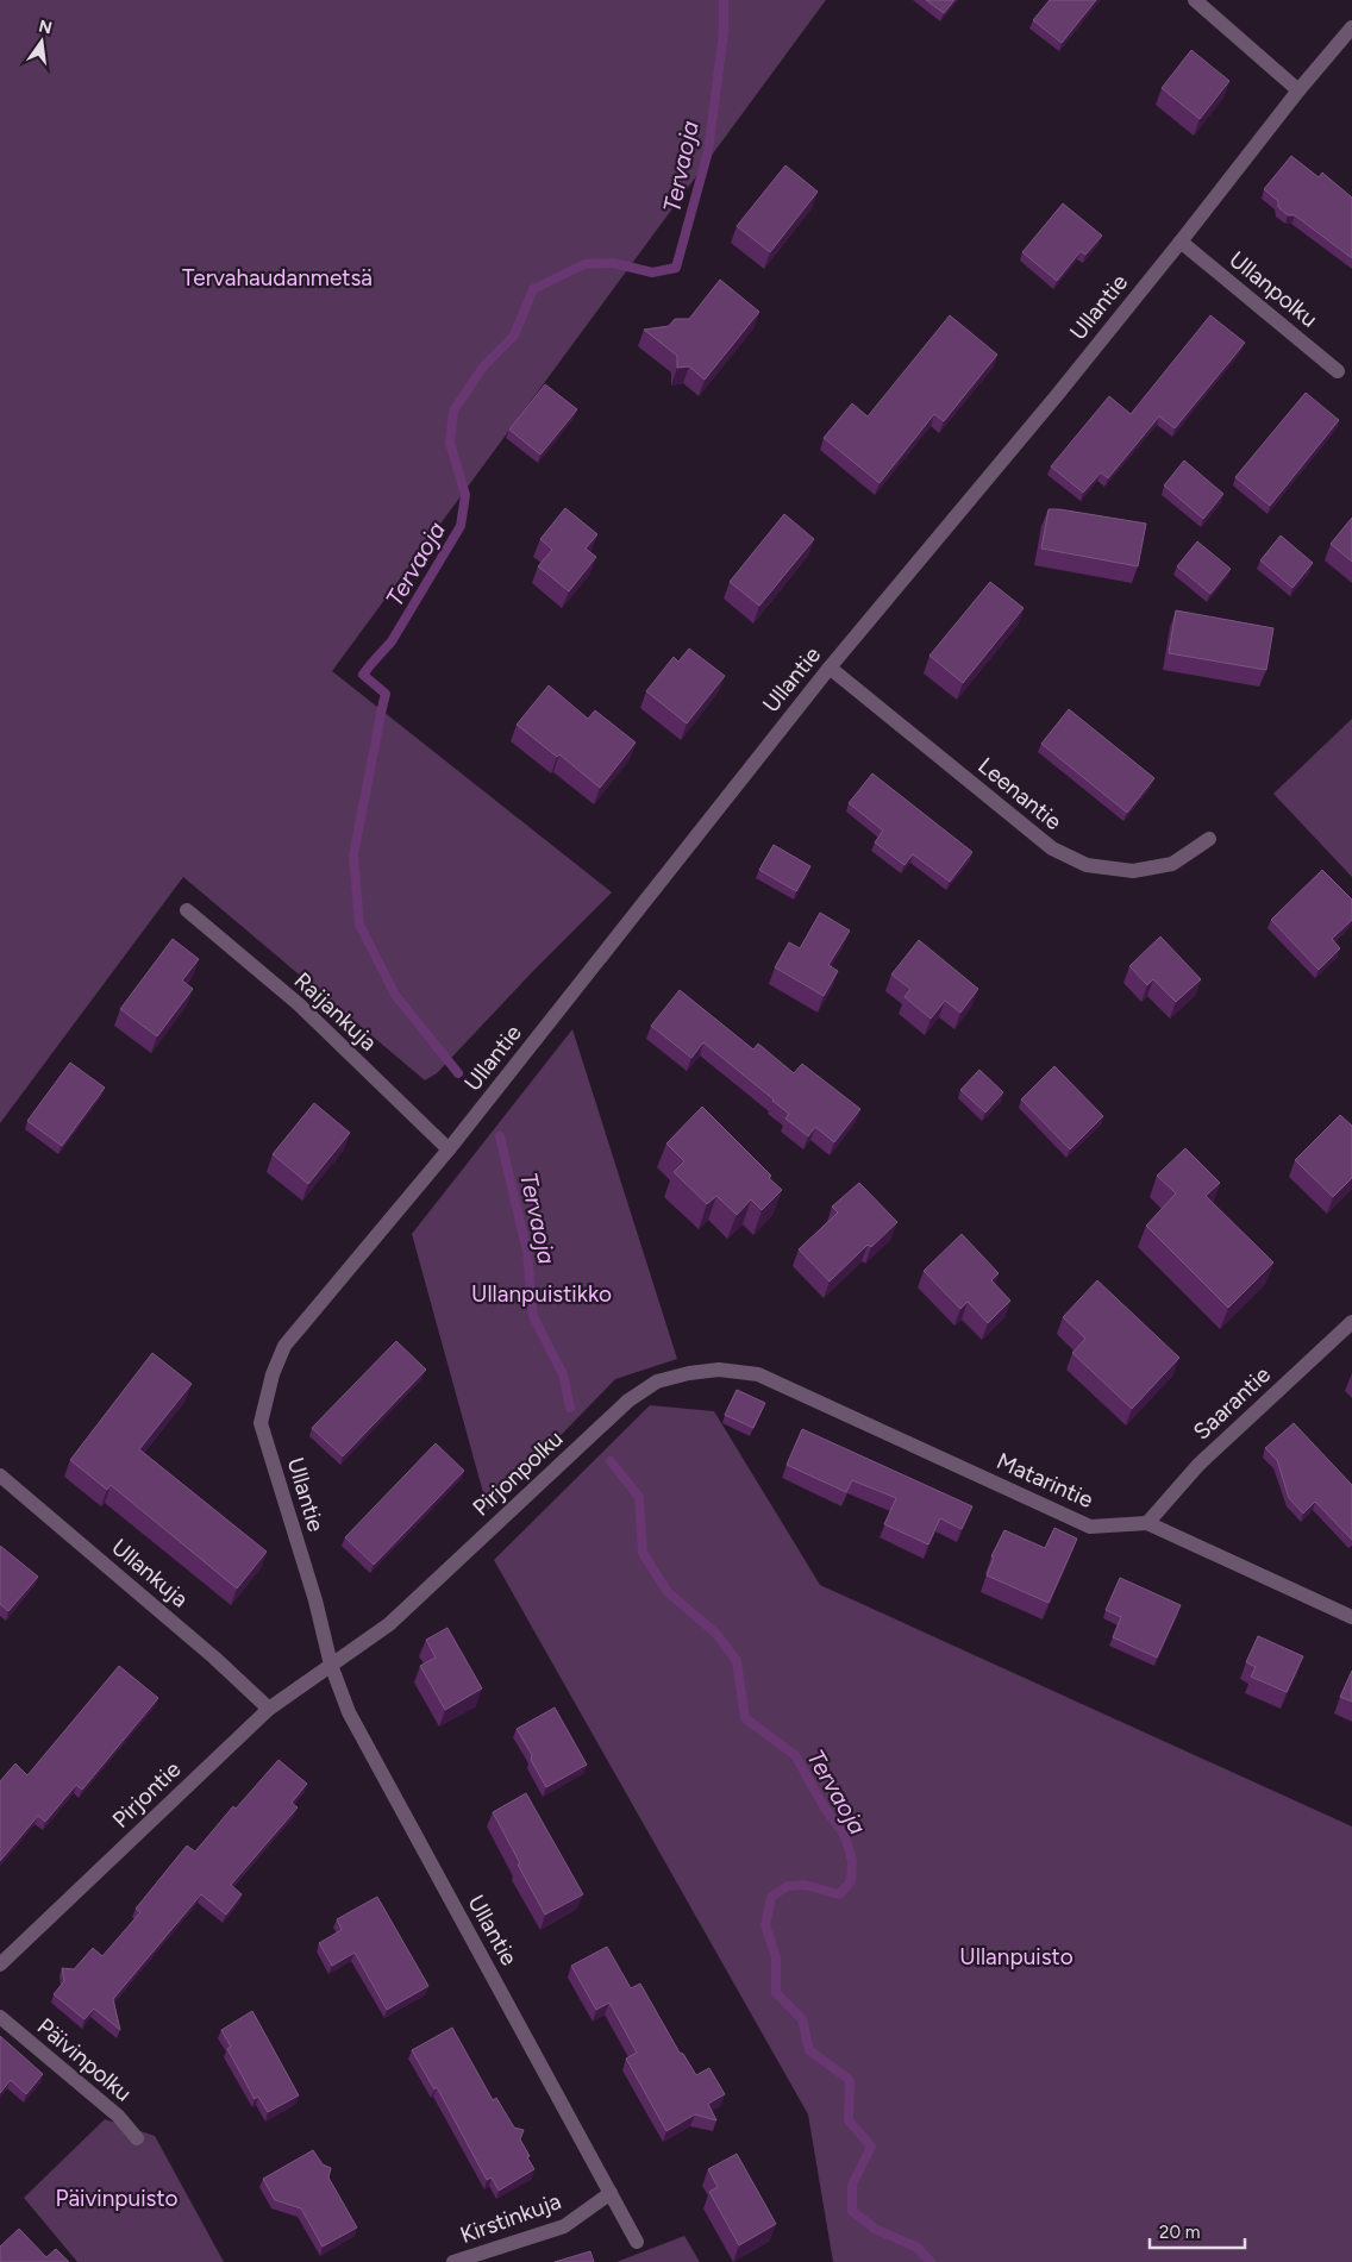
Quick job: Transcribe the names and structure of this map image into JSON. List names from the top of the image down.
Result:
{
  "streets": {
    "street": [
      "Ullanpolku",
      "Ullantie",
      "Leenantie",
      "Raijankuja",
      "Saarantie",
      "Pirjonpolku",
      "Matarintie",
      "Ullankuja",
      "Pirjontie",
      "Päivinpolku",
      "Kirstinkuja"
    ]
  },
  "crossings": [
    ["Ullanpolku", "Ullantie"],
    ["Ullantie", "Leenantie"],
    ["Ullantie", "Raijankuja"],
    ["Ullantie", "Pirjonpolku"],
    ["Ullantie", "Pirjontie"],
    ["Ullantie", "Kirstinkuja"],
    ["Saarantie", "Matarintie"],
    ["Pirjonpolku", "Matarintie"],
    ["Pirjonpolku", "Pirjontie"],
    ["Ullankuja", "Pirjontie"]
  ],
  "water": ["Tervaoja"],
  "parks": [
    "Tervahaudanmetsä",
    "Ullanpuistikko",
    "Ullanpuisto",
    "Päivinpuisto"
  ],
  "scale_bar": "20 m",
  "north": "top"
}
